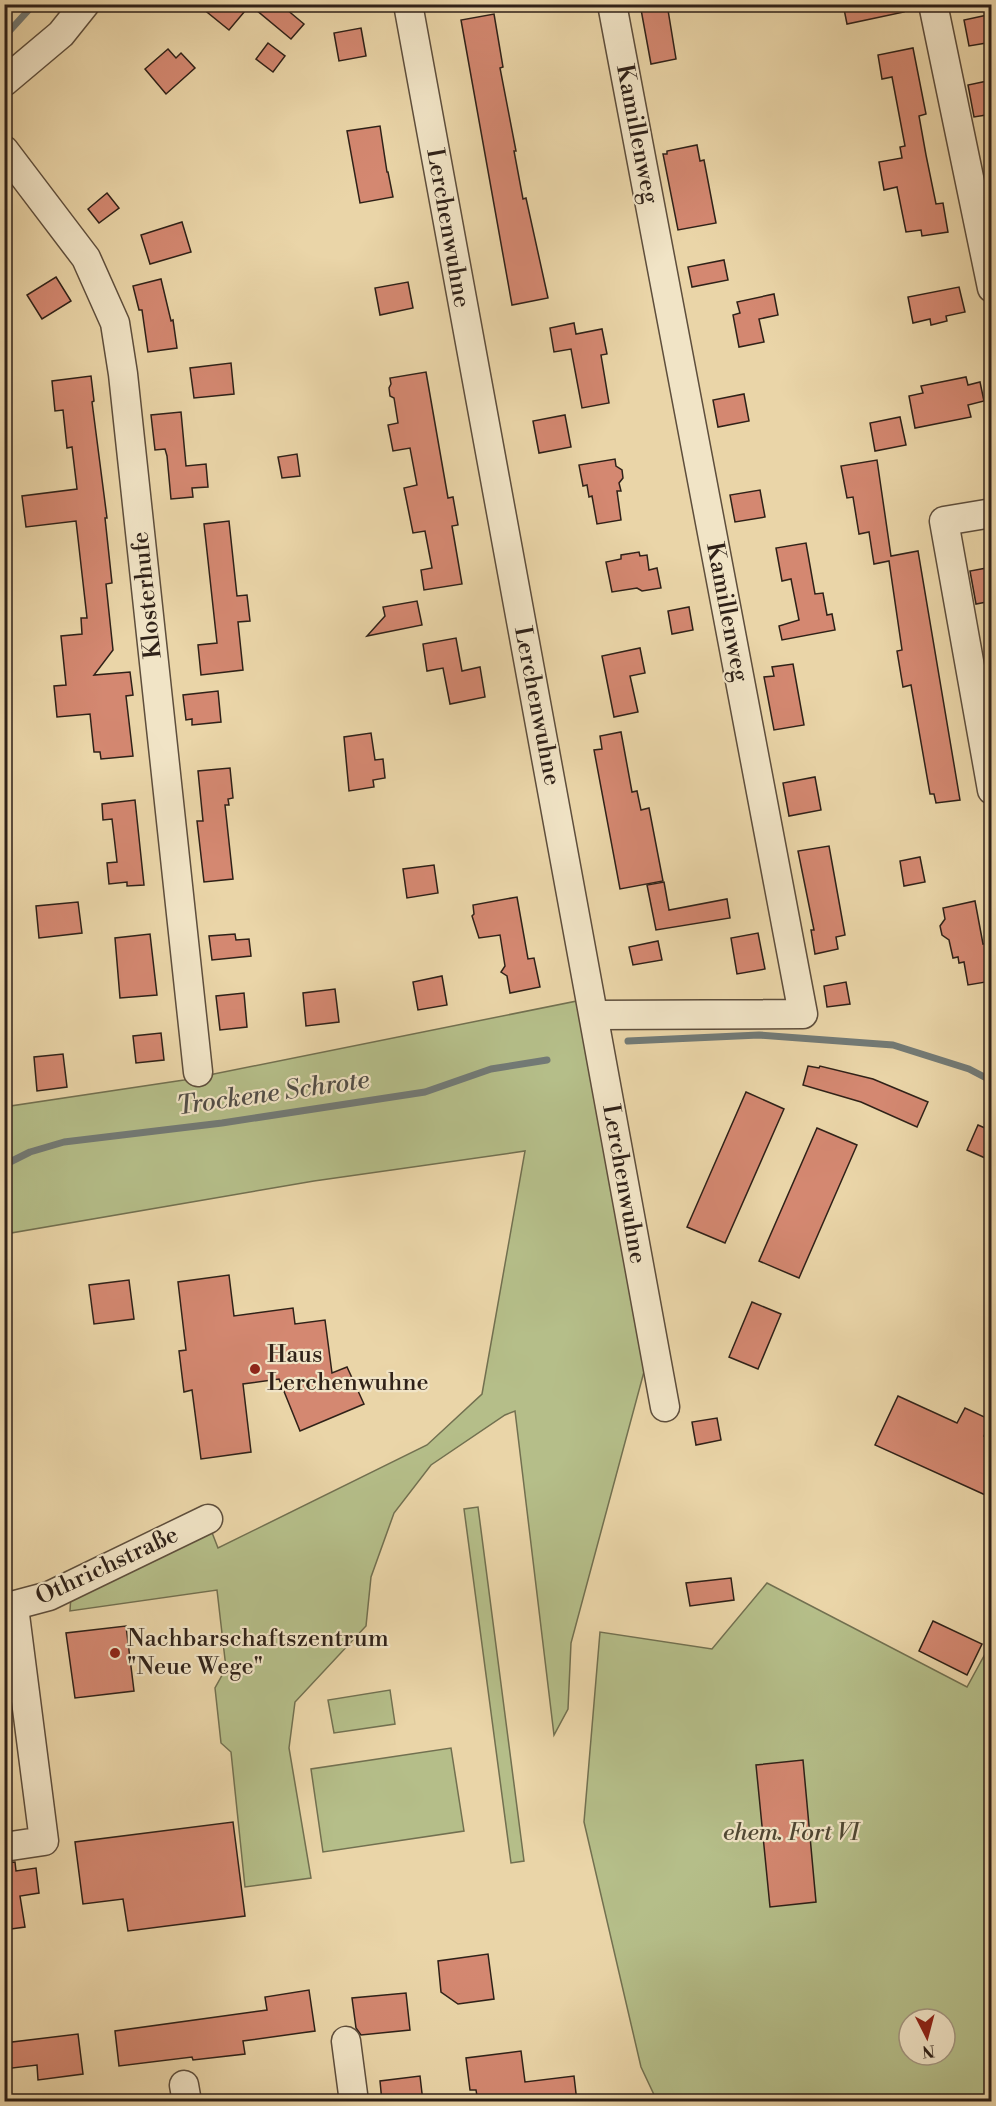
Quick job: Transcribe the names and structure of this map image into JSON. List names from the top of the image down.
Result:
{
  "streets": {
    "street": [
      "Kamillenweg",
      "Lerchenwuhne",
      "Klosterhufe",
      "Othrichstraße"
    ]
  },
  "crossings": [
    ["Kamillenweg", "Lerchenwuhne"]
  ],
  "water": ["Trockene Schrote"],
  "parks": ["ehem. Fort VI"],
  "places": ["Haus Lerchenwuhne", "Nachbarschaftszentrum \"Neue Wege\""],
  "north": "bottom"
}
